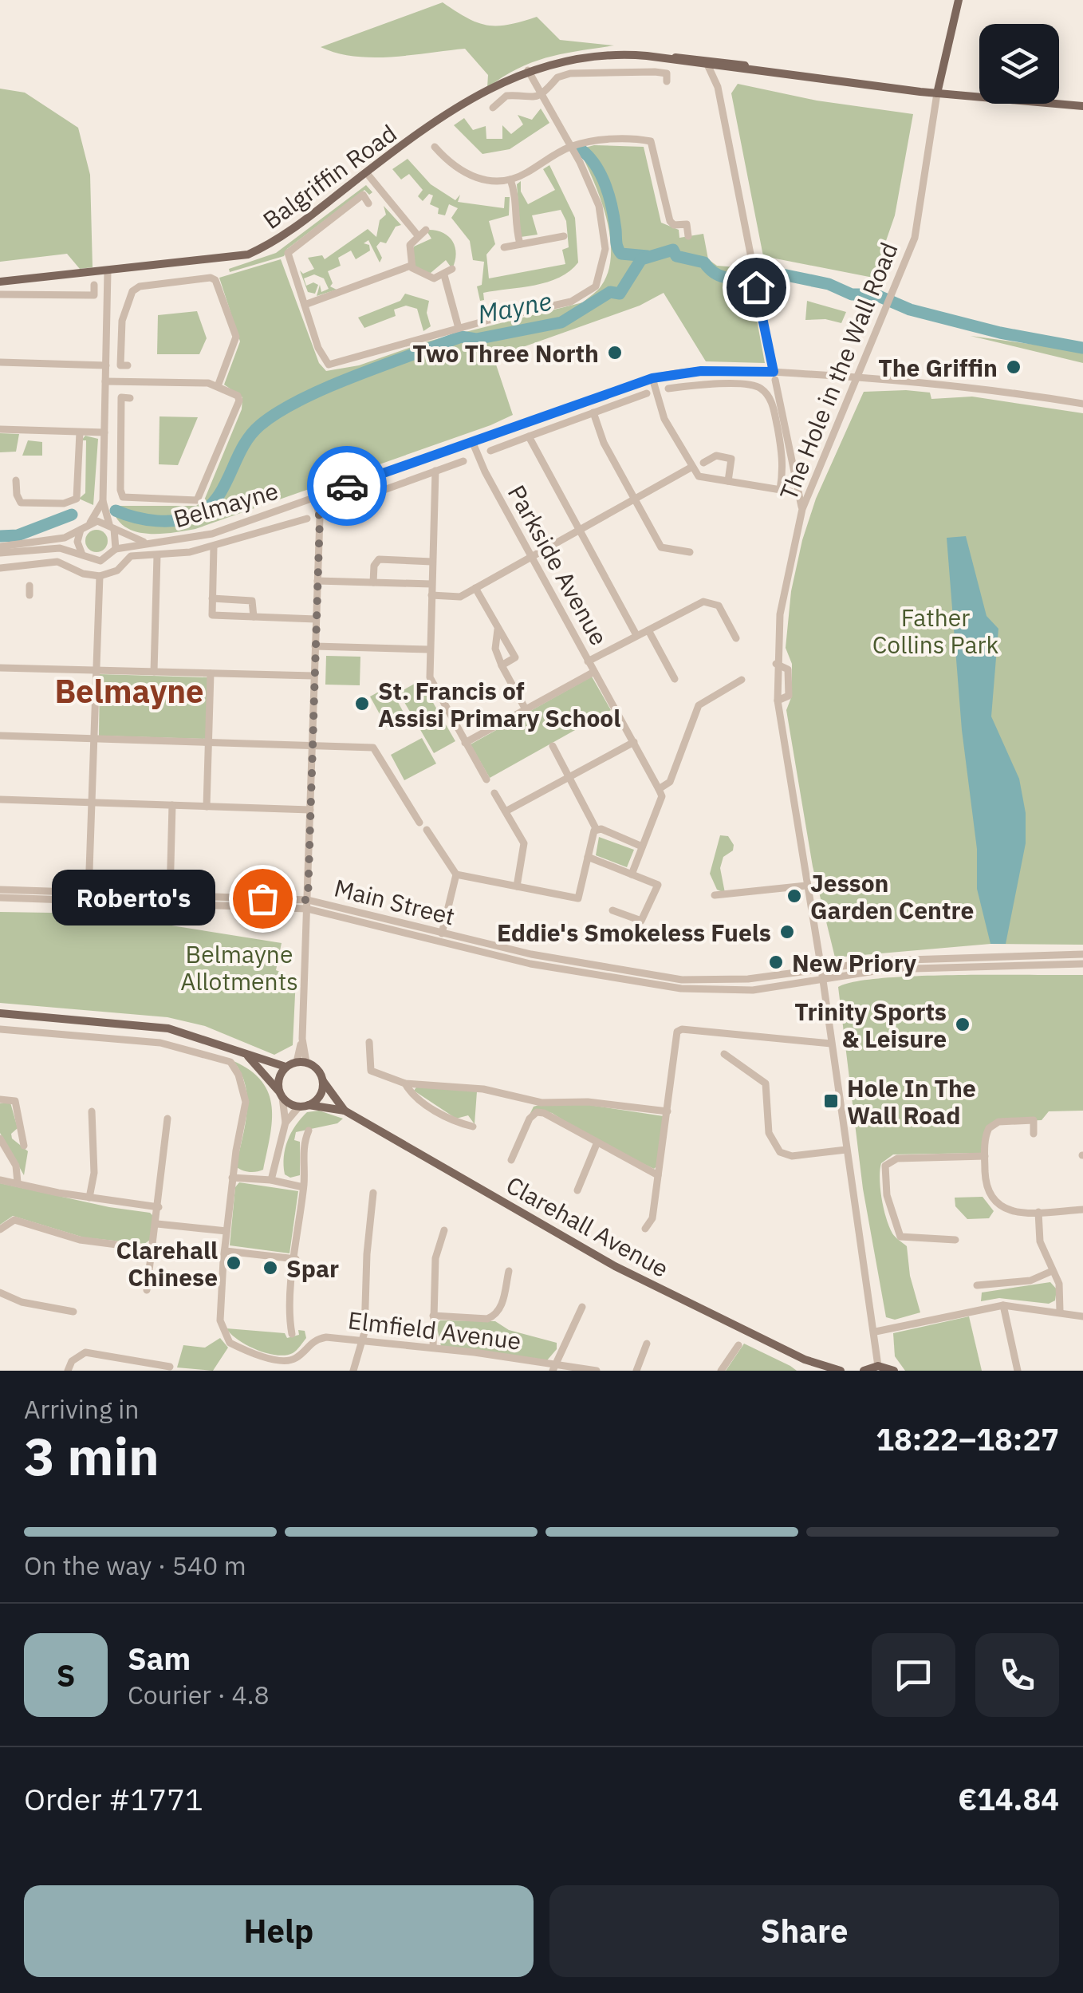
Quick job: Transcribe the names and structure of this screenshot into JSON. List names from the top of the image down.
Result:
{
  "streets": {
    "main road": ["Balgriffin Road", "Clarehall Avenue"],
    "street": [
      "The Hole in the Wall Road",
      "Belmayne",
      "Parkside Avenue",
      "Main Street",
      "Elmfield Avenue"
    ]
  },
  "crossings": [
    ["The Hole in the Wall Road", "Main Street"],
    ["Belmayne", "Parkside Avenue"]
  ],
  "districts": ["Belmayne"],
  "water": ["Mayne"],
  "parks": ["Father Collins Park", "Belmayne Allotments"],
  "places": {
    "other": [
      "Two Three North",
      "The Griffin",
      "St. Francis of Assisi Primary School",
      "Jesson Garden Centre",
      "Roberto's",
      "Eddie's Smokeless Fuels",
      "New Priory",
      "Trinity Sports & Leisure",
      "Clarehall Chinese",
      "Spar"
    ],
    "transit": ["Hole In The Wall Road"]
  },
  "page": {
    "bubble": "Roberto's",
    "heading": ["3 min", "Arriving in", "18:22–18:27"],
    "panel": [
      "Sam",
      "Courier · 4.8",
      "Order #1771",
      "€14.84"
    ],
    "bar": "On the way · 540 m",
    "round": "S",
    "buttons": ["Help", "Share"]
  }
}
